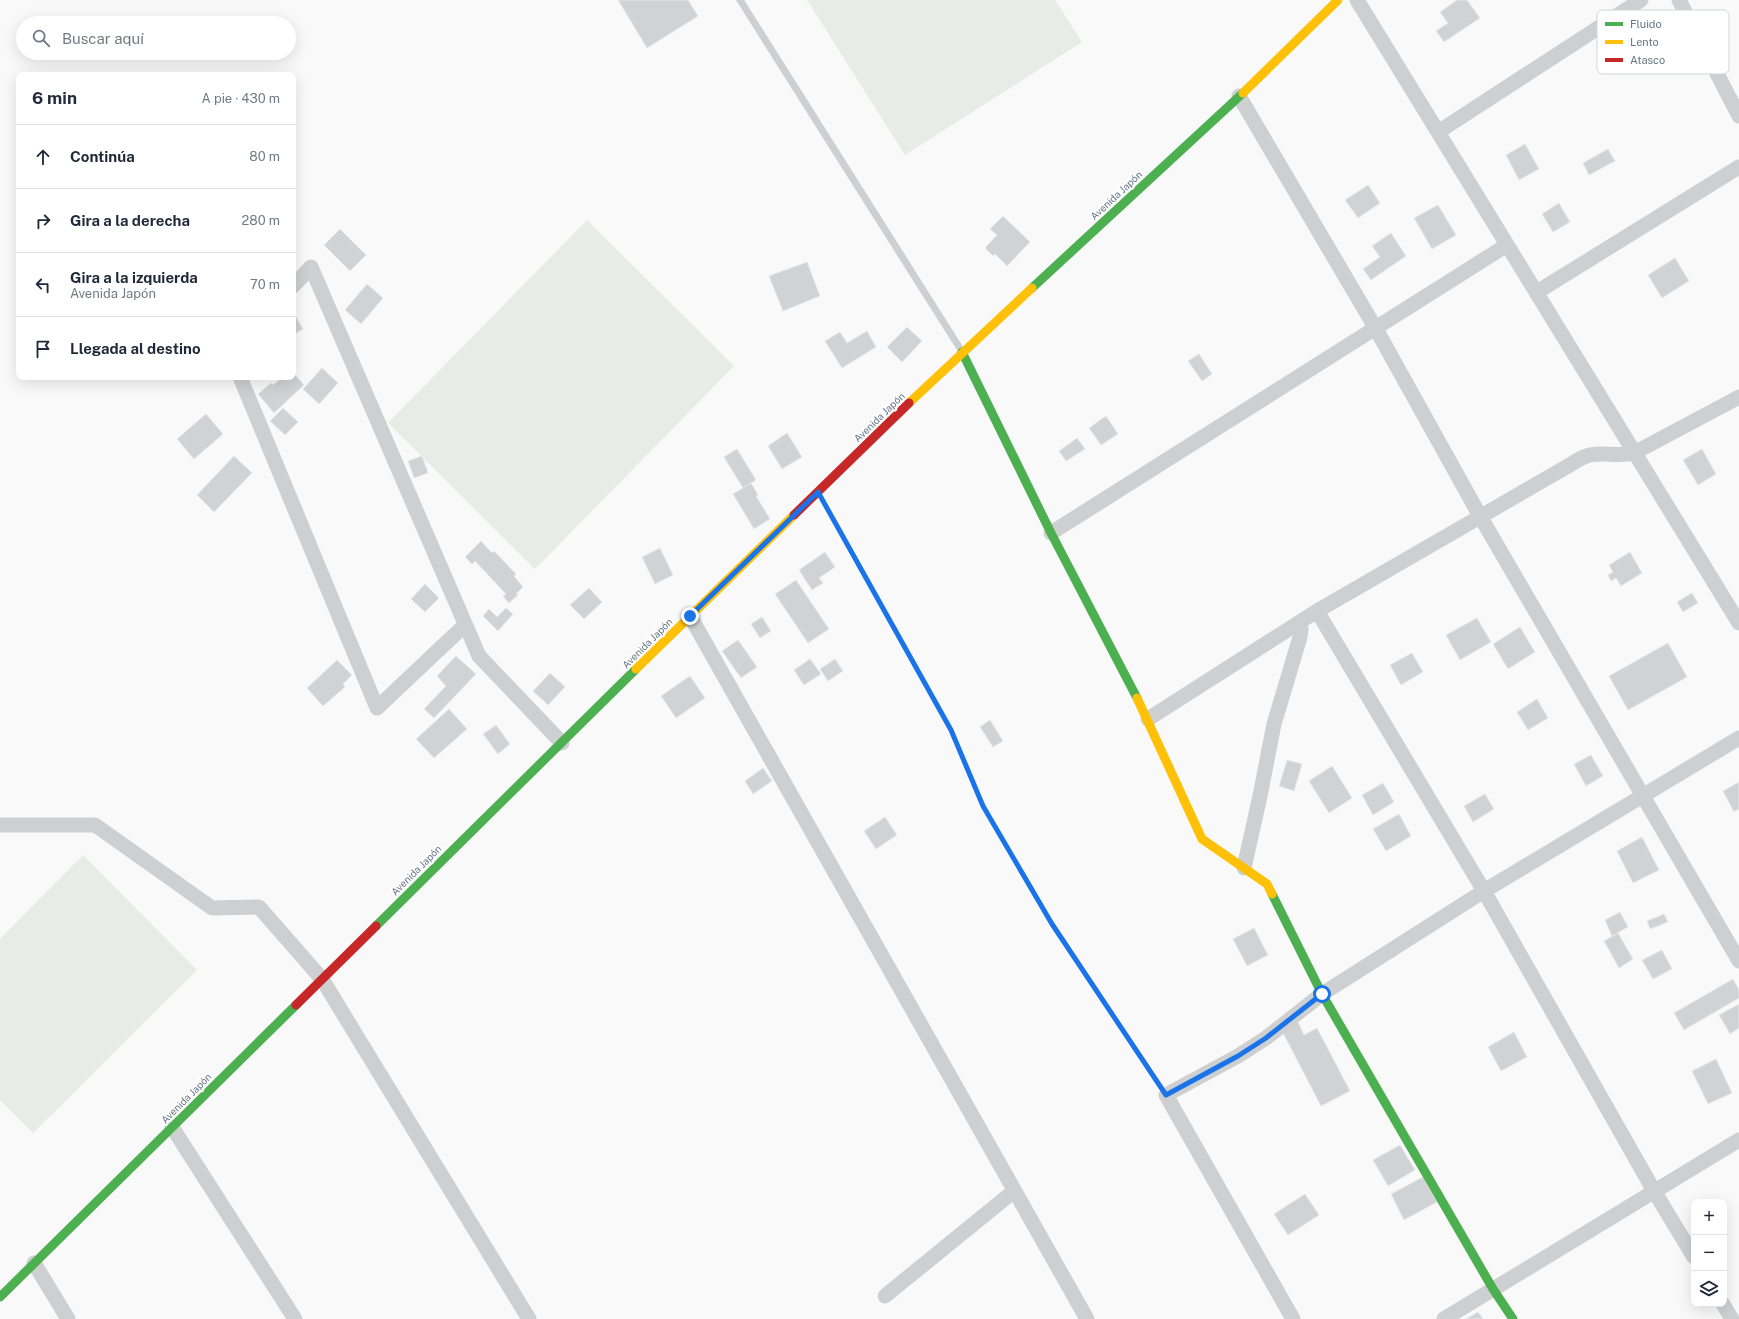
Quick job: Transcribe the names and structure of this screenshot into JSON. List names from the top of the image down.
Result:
{
  "streets": {
    "street": ["Avenida Japón"]
  },
  "legend": ["Fluido", "Lento", "Atasco"],
  "page": {
    "search": "Buscar aquí",
    "heading": ["6 min", "A pie · 430 m"],
    "list": [
      ["Continúa", "80 m"],
      ["Gira a la derecha", "280 m"],
      ["Gira a la izquierda", "Avenida Japón", "70 m"],
      "Llegada al destino"
    ],
    "map_buttons": ["+", "−"]
  }
}
